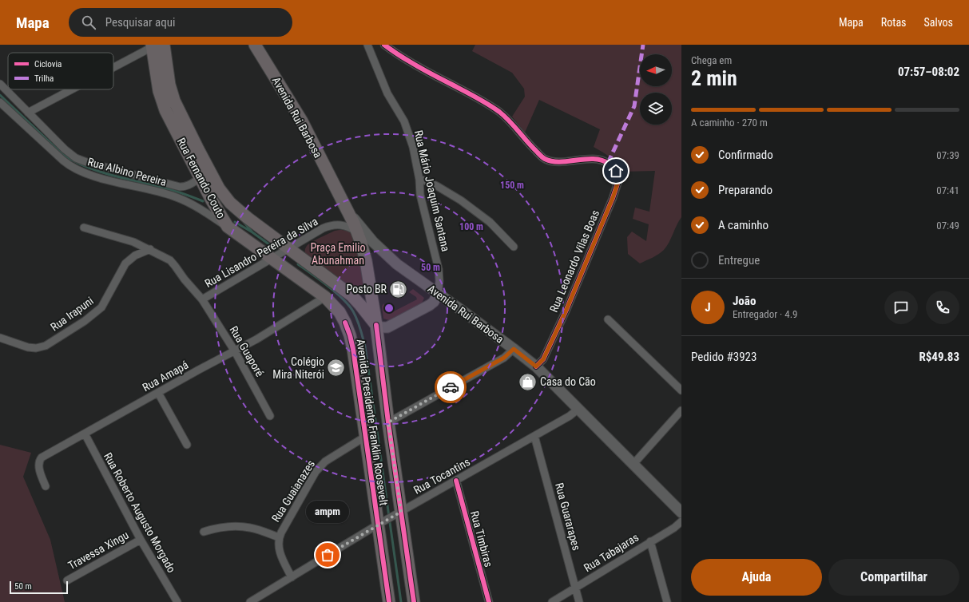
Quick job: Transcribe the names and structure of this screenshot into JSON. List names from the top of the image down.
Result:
{
  "streets": {
    "main road": ["Avenida Rui Barbosa", "Rua Fernando Couto", "Avenida Presidente Franklin Roosevelt"],
    "street": [
      "Rua Albino Pereira",
      "Rua Mário Joaquim Santana",
      "Rua Lisandro Pereira da Silva",
      "Rua Leonardo Vilas Boas",
      "Rua Irapuni",
      "Rua Guaporé",
      "Rua Amapá",
      "Rua Tocantins",
      "Rua Guaianazes",
      "Rua Roberto Augusto Morgado",
      "Rua Guararapes",
      "Rua Timbiras",
      "Travessa Xingu",
      "Rua Tabajaras"
    ]
  },
  "crossings": [
    ["Avenida Rui Barbosa", "Rua Mário Joaquim Santana"],
    ["Avenida Rui Barbosa", "Rua Lisandro Pereira da Silva"],
    ["Avenida Rui Barbosa", "Rua Leonardo Vilas Boas"],
    ["Avenida Rui Barbosa", "Avenida Presidente Franklin Roosevelt"],
    ["Avenida Rui Barbosa", "Rua Tocantins"],
    ["Rua Albino Pereira", "Rua Fernando Couto"],
    ["Rua Fernando Couto", "Rua Lisandro Pereira da Silva"],
    ["Rua Fernando Couto", "Avenida Presidente Franklin Roosevelt"],
    ["Rua Lisandro Pereira da Silva", "Rua Irapuni"],
    ["Rua Lisandro Pereira da Silva", "Rua Guaporé"],
    ["Rua Lisandro Pereira da Silva", "Avenida Presidente Franklin Roosevelt"],
    ["Rua Guaporé", "Rua Amapá"],
    ["Rua Amapá", "Avenida Presidente Franklin Roosevelt"],
    ["Rua Amapá", "Rua Roberto Augusto Morgado"],
    ["Avenida Presidente Franklin Roosevelt", "Rua Tocantins"],
    ["Avenida Presidente Franklin Roosevelt", "Rua Guaianazes"],
    ["Rua Tocantins", "Rua Guaianazes"],
    ["Rua Tocantins", "Rua Guararapes"],
    ["Rua Tocantins", "Rua Timbiras"],
    ["Rua Roberto Augusto Morgado", "Travessa Xingu"],
    ["Rua Guararapes", "Rua Tabajaras"]
  ],
  "parks": ["Praça Emilio Abunahman"],
  "places": {
    "fuel station": ["Posto BR"],
    "school or university": ["Colégio Mira Niterói"],
    "shop": ["Casa do Cão"],
    "other": ["ampm"]
  },
  "legend": ["Ciclovia", "Trilha"],
  "scale_bar": "50 m",
  "north": "left",
  "page": {
    "header": "Mapa",
    "search": "Pesquisar aqui",
    "nav": ["Mapa", "Rotas", "Salvos"],
    "heading": ["2 min", "Chega em", "07:57–08:02"],
    "panel": [
      "João",
      "Entregador · 4.9",
      "Pedido #3923",
      "R$49.83"
    ],
    "bar": "A caminho · 270 m",
    "list": [
      ["Confirmado", "07:39"],
      ["Preparando", "07:41"],
      ["A caminho", "07:49"],
      "Entregue"
    ],
    "round": "J",
    "bubble": "ampm",
    "buttons": ["Ajuda", "Compartilhar"],
    "scale": "50 m"
  },
  "rings": ["150 m", "100 m", "50 m"]
}
